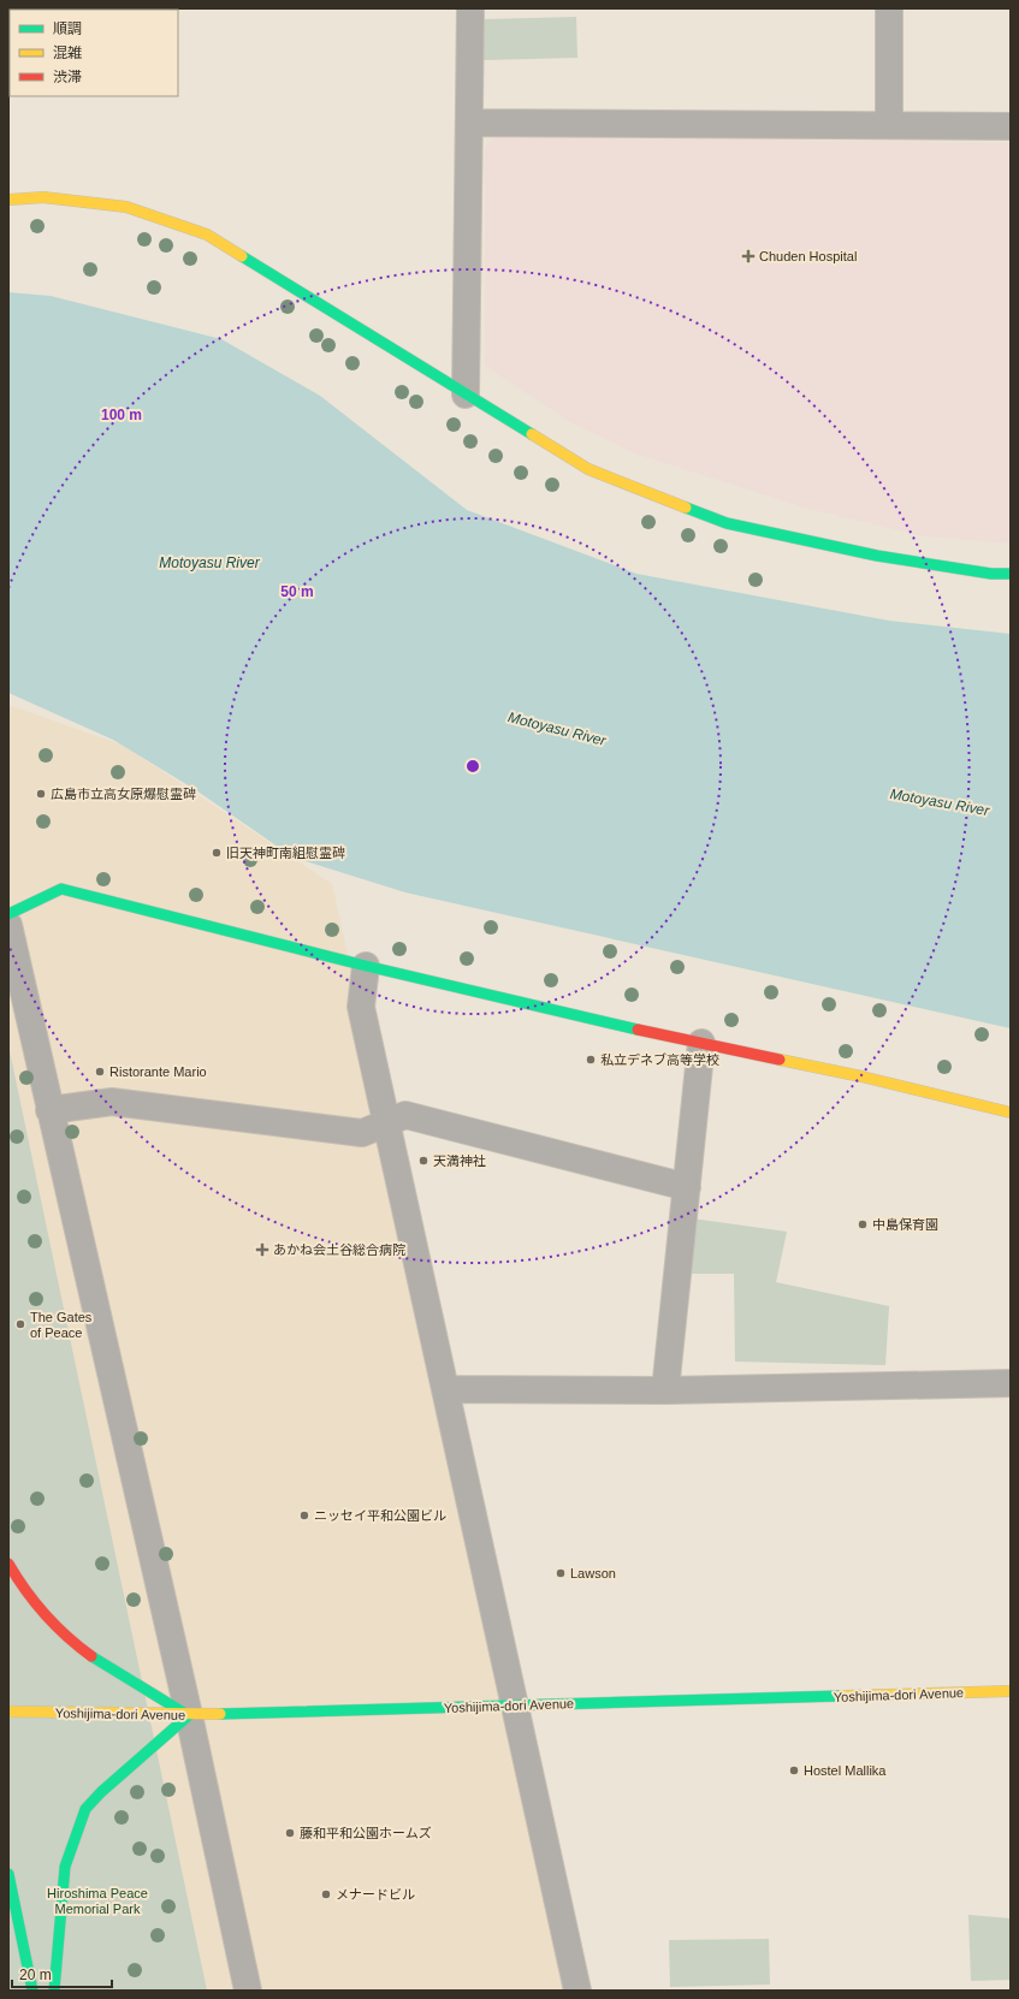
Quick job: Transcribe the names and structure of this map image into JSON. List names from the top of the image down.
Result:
{
  "streets": {
    "street": ["Yoshijima-dori Avenue"]
  },
  "water": ["Motoyasu River"],
  "parks": ["Hiroshima Peace Memorial Park"],
  "places": {
    "health": ["Chuden Hospital", "あかね会土谷総合病院"],
    "other": [
      "広島市立高女原爆慰霊碑",
      "旧天神町南組慰霊碑",
      "私立デネブ高等学校",
      "Ristorante Mario",
      "天満神社",
      "中島保育園",
      "The Gates of Peace",
      "ニッセイ平和公園ビル",
      "Lawson",
      "Hostel Mallika",
      "藤和平和公園ホームズ",
      "メナードビル"
    ]
  },
  "legend": ["順調", "混雑", "渋滞"],
  "scale_bar": "20 m",
  "rings": ["100 m", "50 m"]
}
